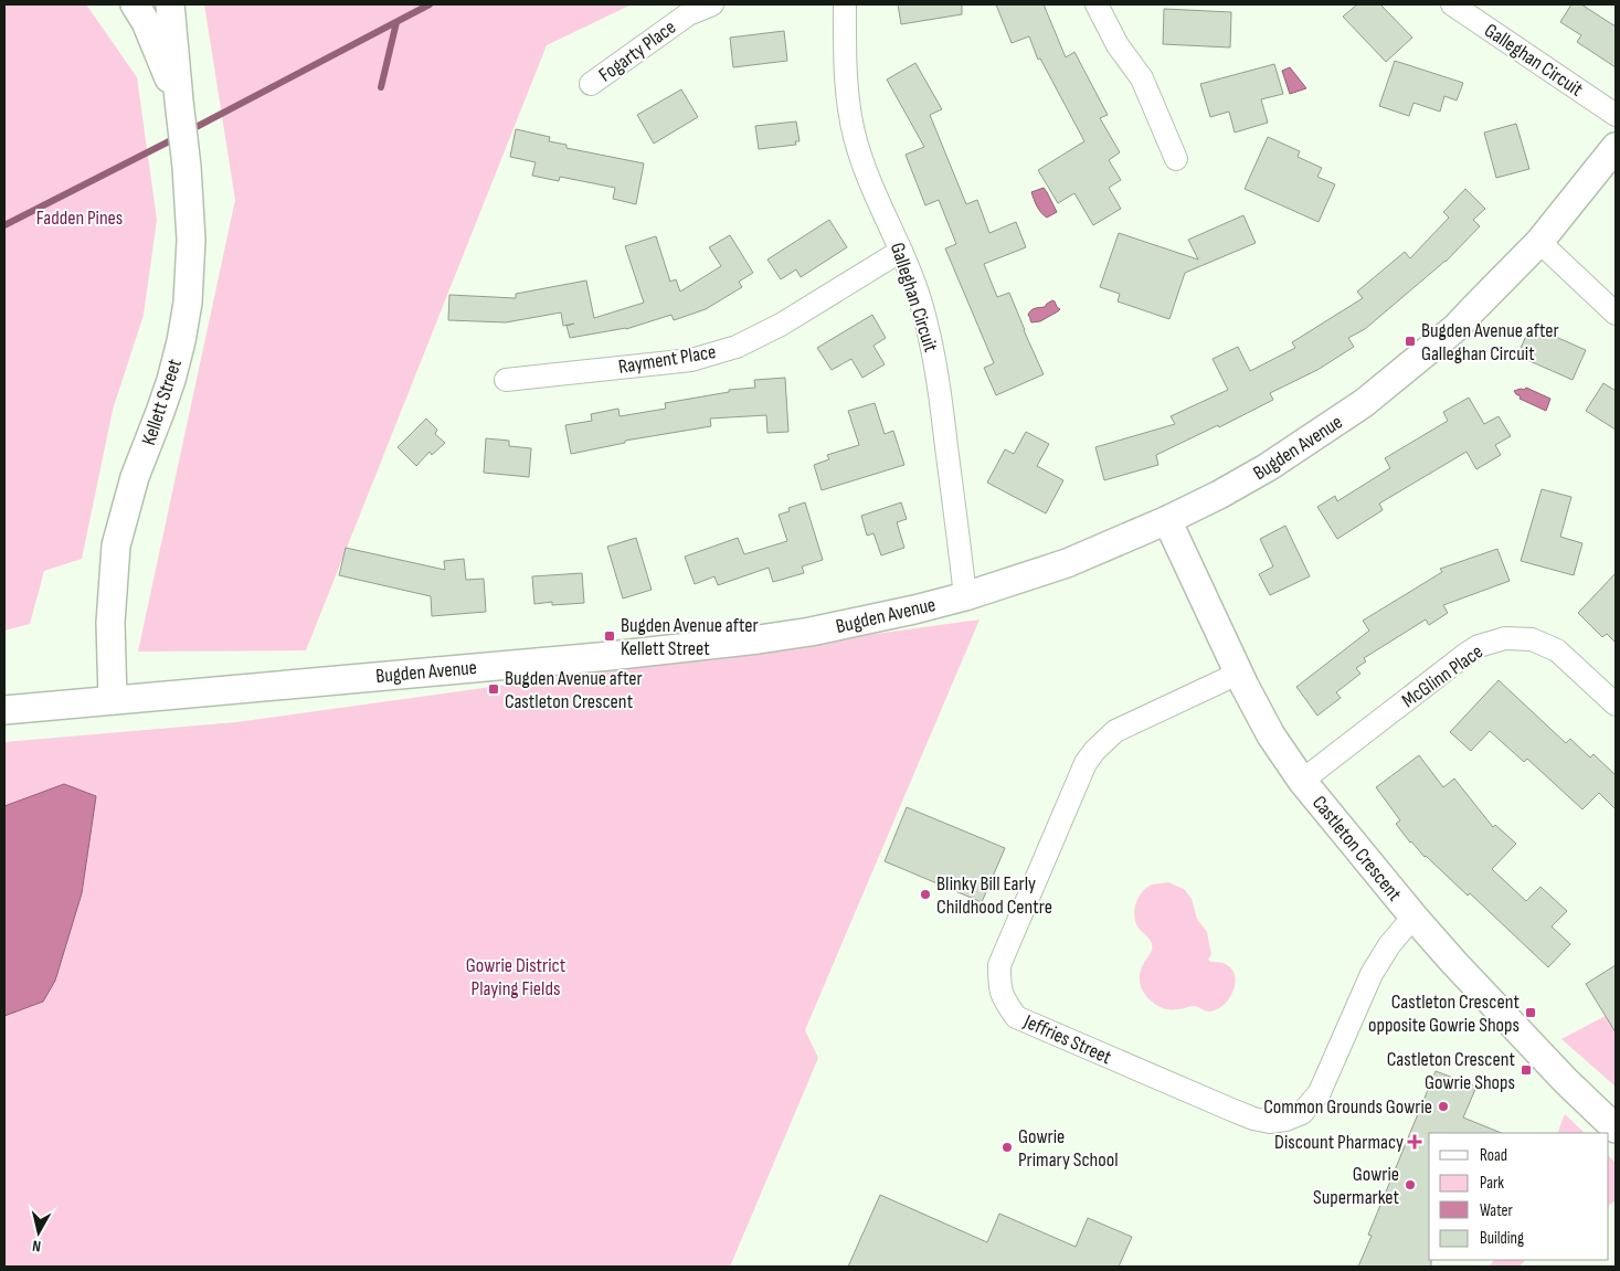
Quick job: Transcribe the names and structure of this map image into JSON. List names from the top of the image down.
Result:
{
  "streets": {
    "street": [
      "Fogarty Place",
      "Galleghan Circuit",
      "Rayment Place",
      "Kellett Street",
      "Bugden Avenue",
      "McGlinn Place",
      "Castleton Crescent",
      "Jeffries Street"
    ]
  },
  "crossings": [
    ["Galleghan Circuit", "Rayment Place"],
    ["Galleghan Circuit", "Bugden Avenue"],
    ["Kellett Street", "Bugden Avenue"],
    ["Bugden Avenue", "Castleton Crescent"],
    ["McGlinn Place", "Castleton Crescent"],
    ["Castleton Crescent", "Jeffries Street"]
  ],
  "parks": ["Fadden Pines", "Gowrie District Playing Fields"],
  "places": {
    "transit": [
      "Bugden Avenue after Galleghan Circuit",
      "Bugden Avenue after Kellett Street",
      "Bugden Avenue after Castleton Crescent",
      "Castleton Crescent opposite Gowrie Shops",
      "Castleton Crescent Gowrie Shops"
    ],
    "other": [
      "Blinky Bill Early Childhood Centre",
      "Common Grounds Gowrie",
      "Gowrie Primary School",
      "Gowrie Supermarket"
    ],
    "health": ["Discount Pharmacy"]
  },
  "legend": [
    "Road",
    "Park",
    "Water",
    "Building"
  ],
  "north": "bottom"
}
